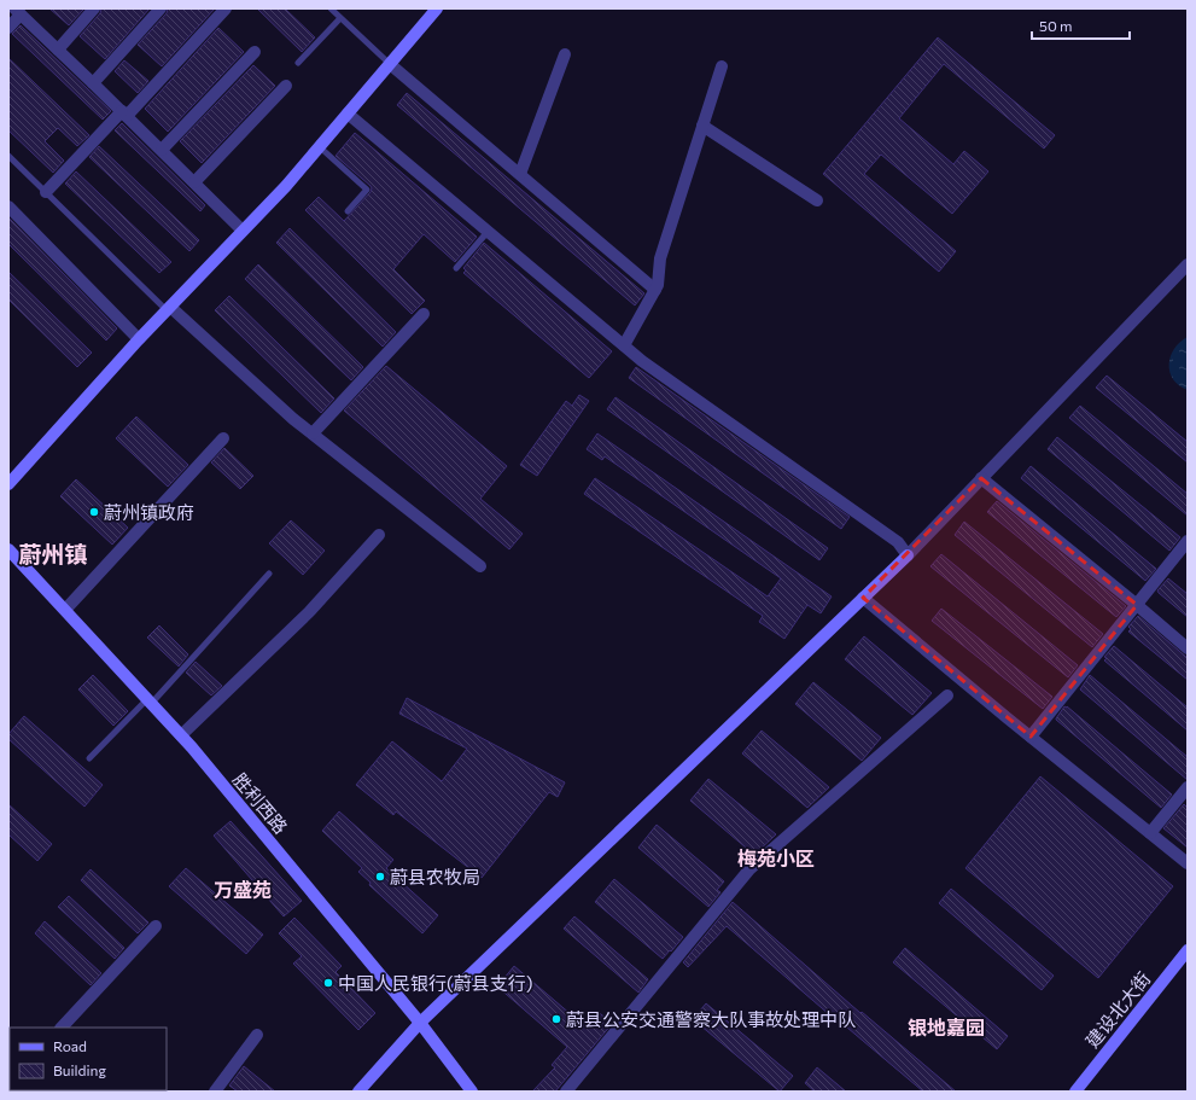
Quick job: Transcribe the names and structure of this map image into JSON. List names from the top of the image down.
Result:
{
  "streets": {
    "street": ["胜利西路", "建设北大街"]
  },
  "districts": [
    "蔚州镇",
    "梅苑小区",
    "万盛苑",
    "银地嘉园"
  ],
  "places": [
    "蔚州镇政府",
    "蔚县农牧局",
    "中国人民银行(蔚县支行)",
    "蔚县公安交通警察大队事故处理中队"
  ],
  "legend": ["Road", "Building"],
  "scale_bar": "50 m"
}
